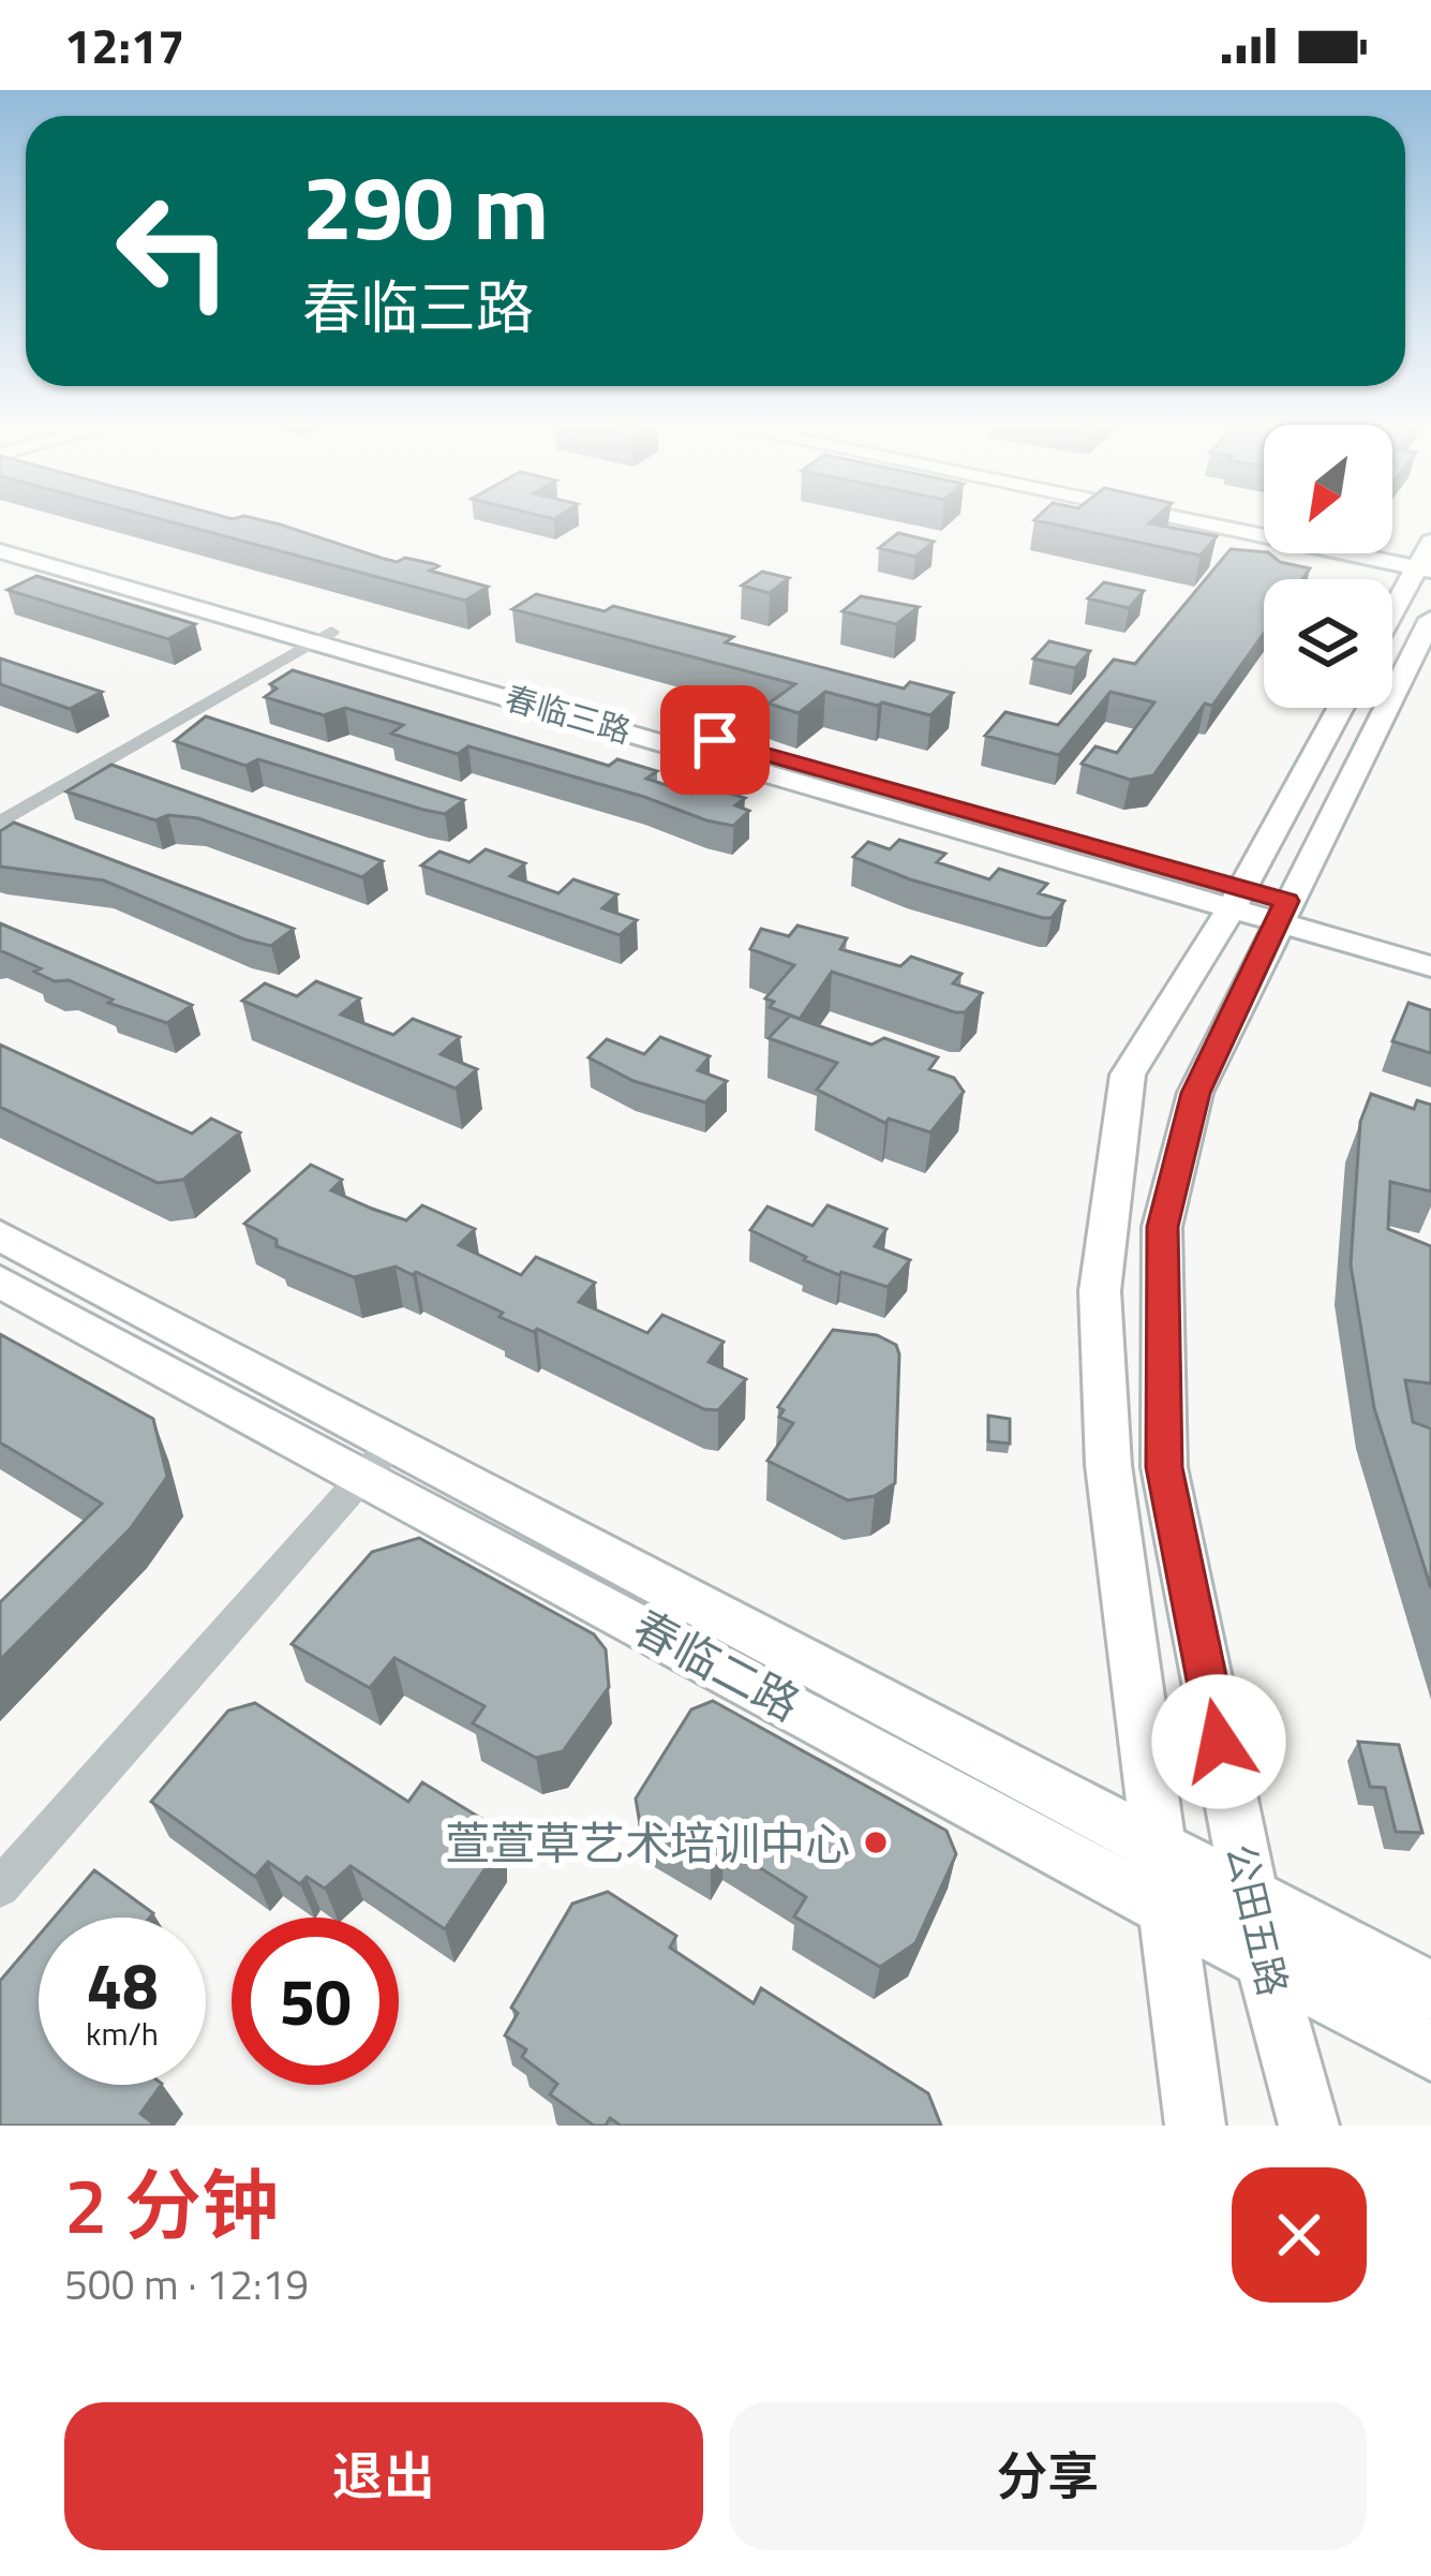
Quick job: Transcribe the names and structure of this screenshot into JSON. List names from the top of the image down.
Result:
{
  "streets": {
    "street": ["春临三路", "春临二路", "公田五路"]
  },
  "crossings": [
    ["春临三路", "公田五路"],
    ["春临二路", "公田五路"]
  ],
  "places": ["萱萱草艺术培训中心"],
  "north": "bottom left",
  "page": {
    "status": "12:17",
    "turn": ["290 m", "春临三路"],
    "speed": "48 km/h",
    "limit": "50",
    "heading": ["2 分钟", "500 m · 12:19"],
    "buttons": ["退出", "分享"]
  }
}
